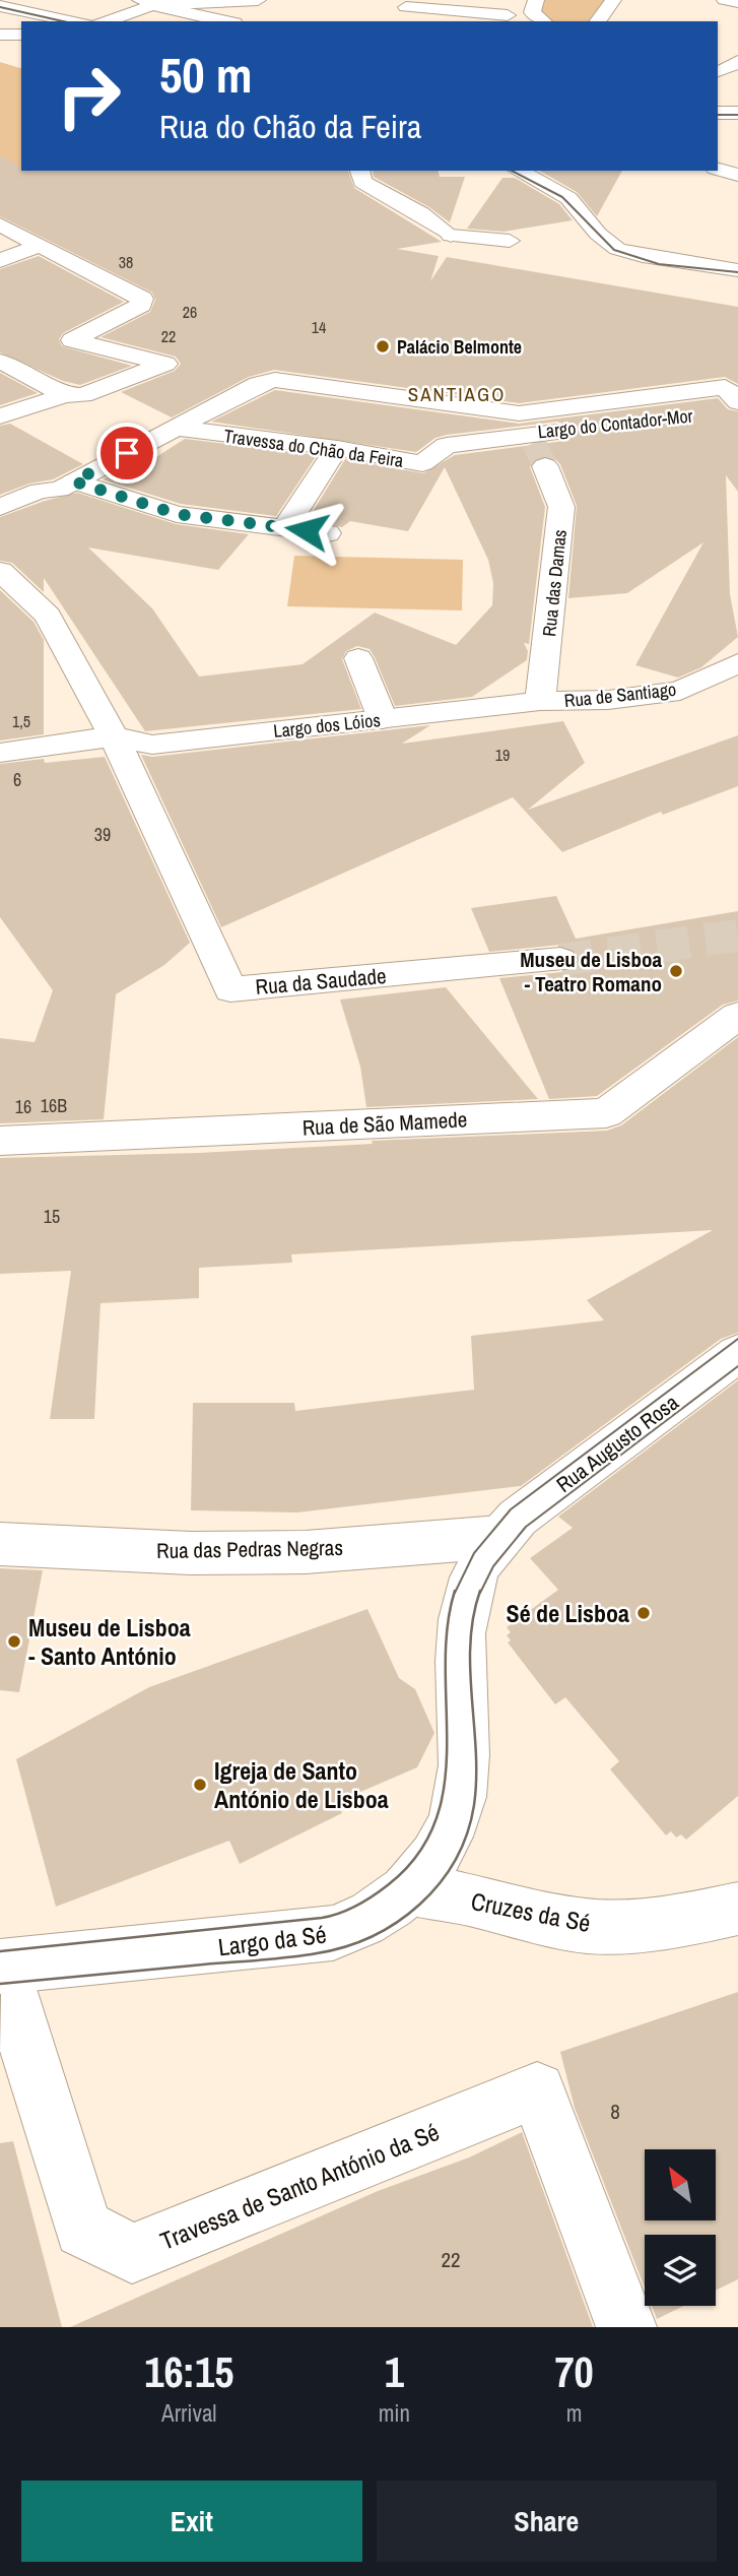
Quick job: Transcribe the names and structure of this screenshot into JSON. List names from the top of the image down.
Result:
{
  "streets": {
    "street": [
      "Largo do Contador-Mor",
      "Travessa do Chão da Feira",
      "Rua das Damas",
      "Rua de Santiago",
      "Largo dos Lóios",
      "Rua da Saudade",
      "Rua de São Mamede",
      "Rua Augusto Rosa",
      "Rua das Pedras Negras",
      "Cruzes da Sé",
      "Largo da Sé",
      "Travessa de Santo António da Sé"
    ]
  },
  "crossings": [
    ["Largo do Contador-Mor", "Travessa do Chão da Feira"],
    ["Largo do Contador-Mor", "Rua das Damas"],
    ["Travessa do Chão da Feira", "Rua das Damas"],
    ["Rua das Damas", "Rua de Santiago"],
    ["Rua das Damas", "Largo dos Lóios"],
    ["Rua de Santiago", "Largo dos Lóios"],
    ["Largo dos Lóios", "Rua da Saudade"],
    ["Rua Augusto Rosa", "Rua das Pedras Negras"],
    ["Rua Augusto Rosa", "Largo da Sé"],
    ["Rua das Pedras Negras", "Largo da Sé"],
    ["Cruzes da Sé", "Largo da Sé"],
    ["Largo da Sé", "Travessa de Santo António da Sé"]
  ],
  "districts": ["SANTIAGO"],
  "places": [
    "Palácio Belmonte",
    "Museu de Lisboa - Teatro Romano",
    "Sé de Lisboa",
    "Museu de Lisboa - Santo António",
    "Igreja de Santo António de Lisboa"
  ],
  "house_numbers": [
    "38",
    "26",
    "14",
    "22",
    "1,5",
    "19",
    "6",
    "39",
    "16B",
    "16",
    "15",
    "8",
    "22"
  ],
  "north": "top left",
  "page": {
    "turn": ["50 m", "Rua do Chão da Feira"],
    "eta": [
      "16:15",
      "Arrival",
      "1",
      "min",
      "70",
      "m"
    ],
    "buttons": ["Exit", "Share"]
  }
}
